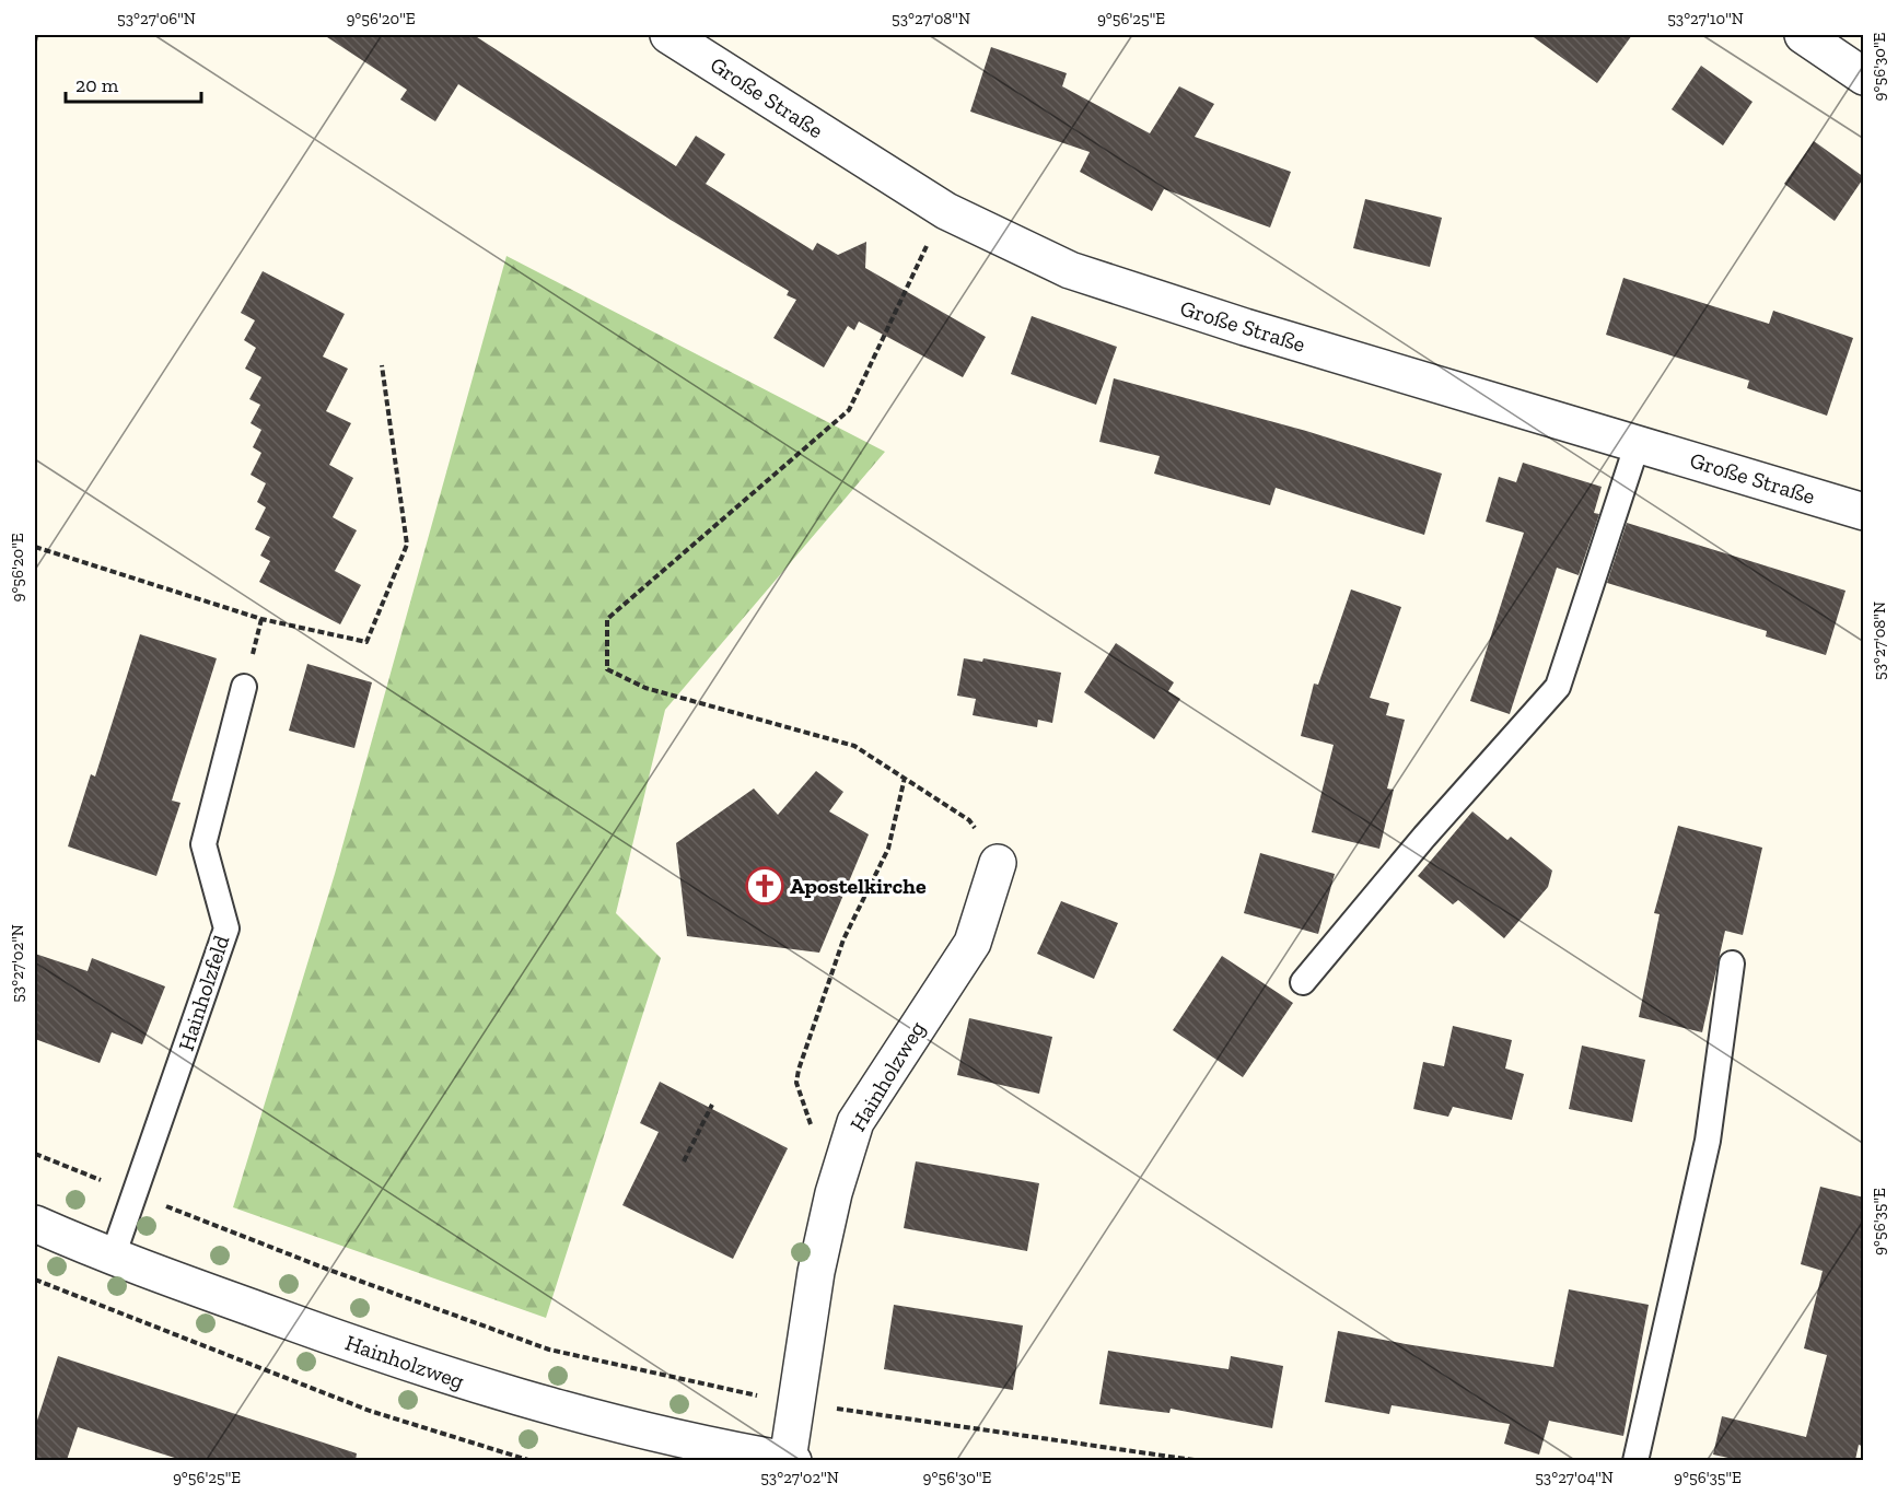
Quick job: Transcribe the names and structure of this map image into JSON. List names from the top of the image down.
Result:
{
  "streets": {
    "street": ["Große Straße", "Hainholzweg"],
    "lane": ["Hainholzfeld"]
  },
  "crossings": [
    ["Hainholzfeld", "Hainholzweg"]
  ],
  "places": {
    "church": ["Apostelkirche"]
  },
  "scale_bar": "20 m",
  "coordinates": [
    "53°27'06\"N",
    "9°56'20\"E",
    "53°27'08\"N",
    "9°56'25\"E",
    "53°27'10\"N",
    "9°56'30\"E",
    "53°27'02\"N",
    "9°56'35\"E",
    "53°27'04\"N"
  ]
}
